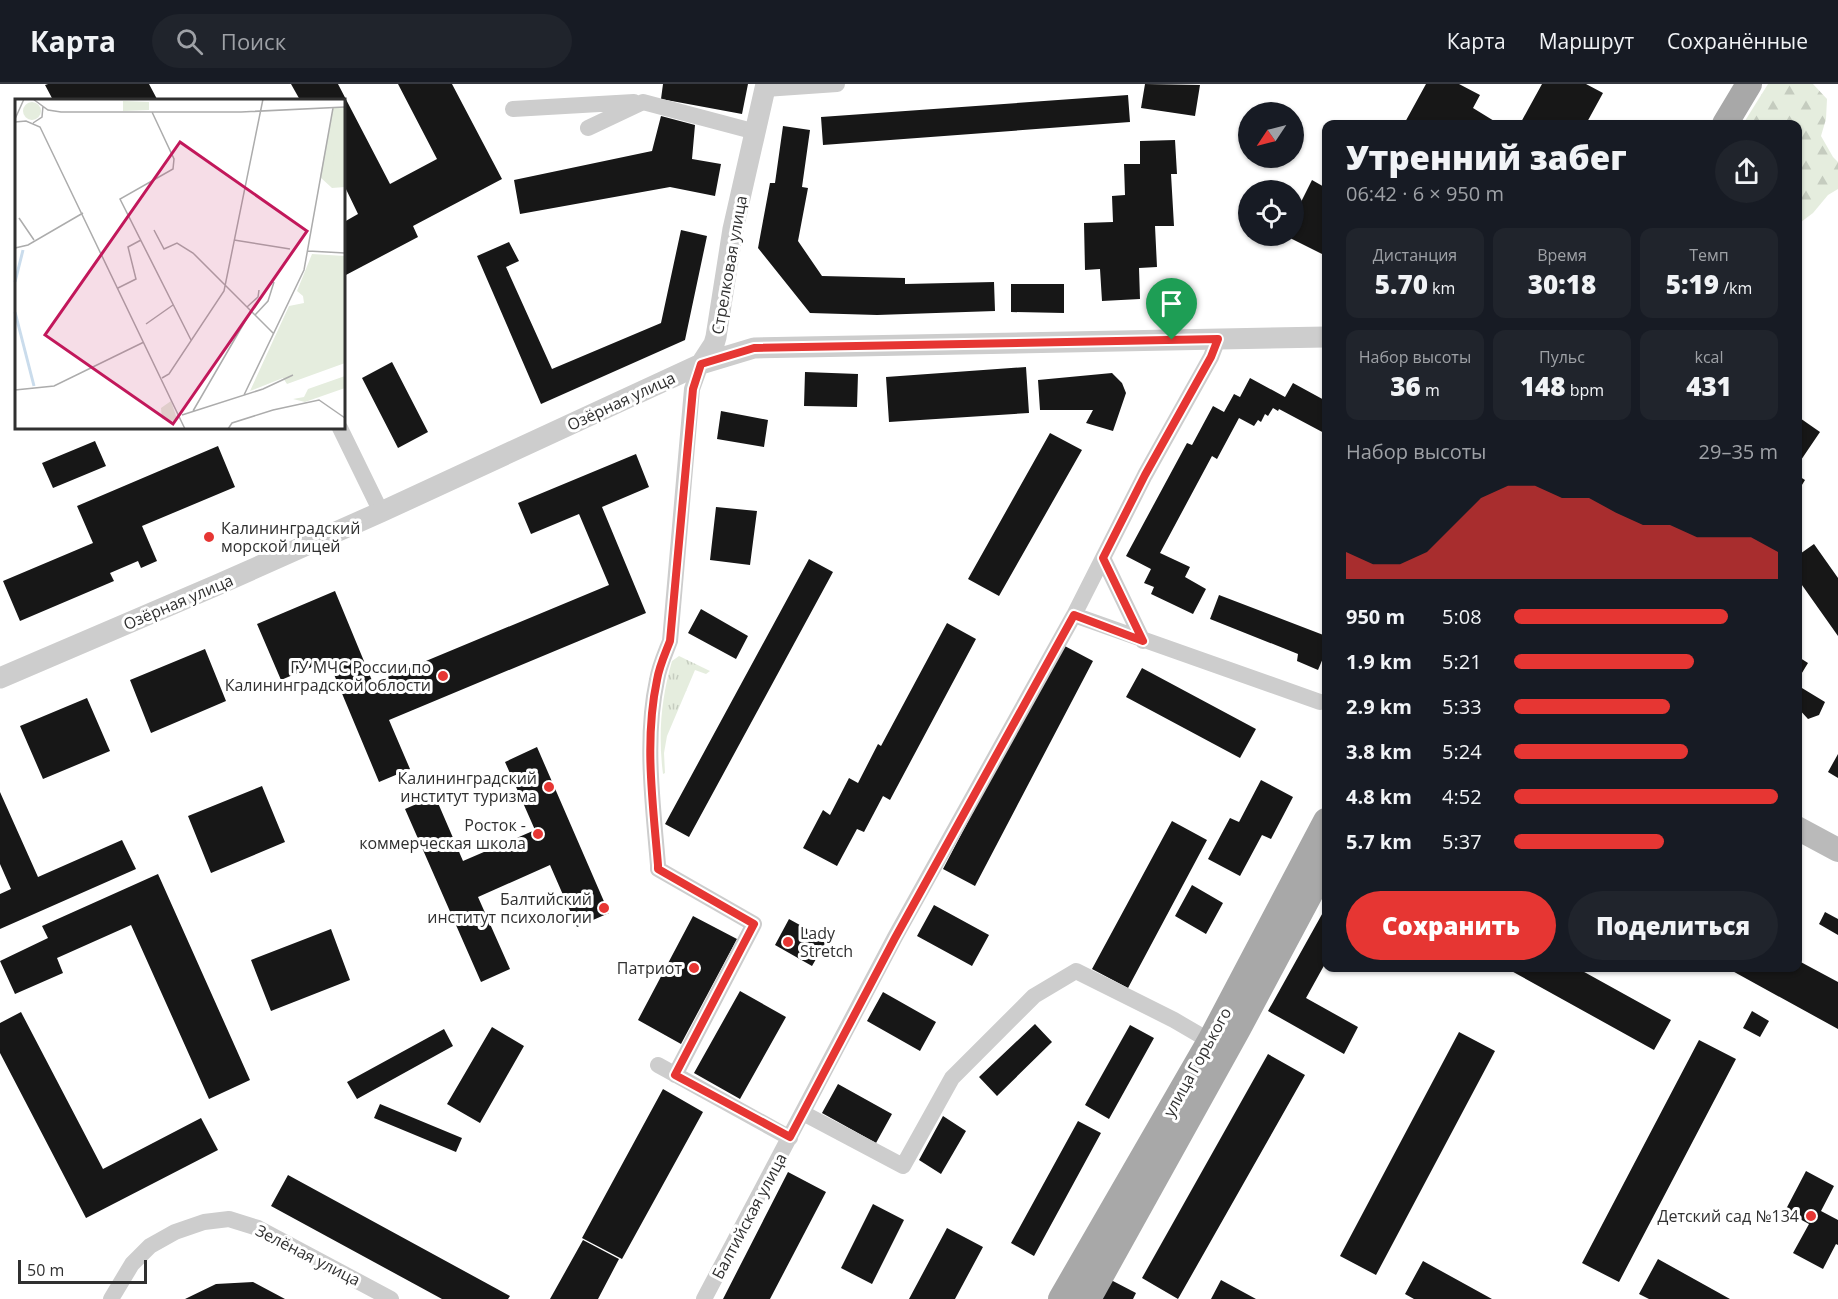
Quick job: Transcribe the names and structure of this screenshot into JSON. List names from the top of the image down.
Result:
{
  "streets": {
    "main road": ["улица Горького"],
    "street": [
      "Стрелковая улица",
      "Озёрная улица",
      "Балтийская улица",
      "Зелёная улица"
    ]
  },
  "crossings": [
    ["Стрелковая улица", "Озёрная улица"],
    ["Озёрная улица", "Балтийская улица"]
  ],
  "places": [
    "Калининградский морской лицей",
    "ГУ МЧС России по Калининградской облости",
    "Калининградский институт туризма",
    "Росток - коммерческая школа",
    "Балтийский институт психологии",
    "Lady Stretch",
    "Патриот",
    "Детский сад №134"
  ],
  "scale_bar": "50 m",
  "north": "bottom left",
  "page": {
    "header": "Карта",
    "search": "Поиск",
    "nav": ["Карта", "Маршрут", "Сохранённые"],
    "heading": ["Утренний забег", "06:42 · 6 × 950 m"],
    "stats": [
      ["Дистанция", "5.70 km"],
      ["Время", "30:18"],
      ["Темп", "5:19 /km"],
      ["Набор высоты", "36 m"],
      ["Пульс", "148 bpm"],
      ["kcal", "431"]
    ],
    "chart": ["Набор высоты", "29–35 m"],
    "list": [
      {
        "name": "950 m",
        "note": "5:08"
      },
      {
        "name": "1.9 km",
        "note": "5:21"
      },
      {
        "name": "2.9 km",
        "note": "5:33"
      },
      {
        "name": "3.8 km",
        "note": "5:24"
      },
      {
        "name": "4.8 km",
        "note": "4:52"
      },
      {
        "name": "5.7 km",
        "note": "5:37"
      }
    ],
    "buttons": ["Сохранить", "Поделиться"],
    "scale": "50 m"
  }
}
